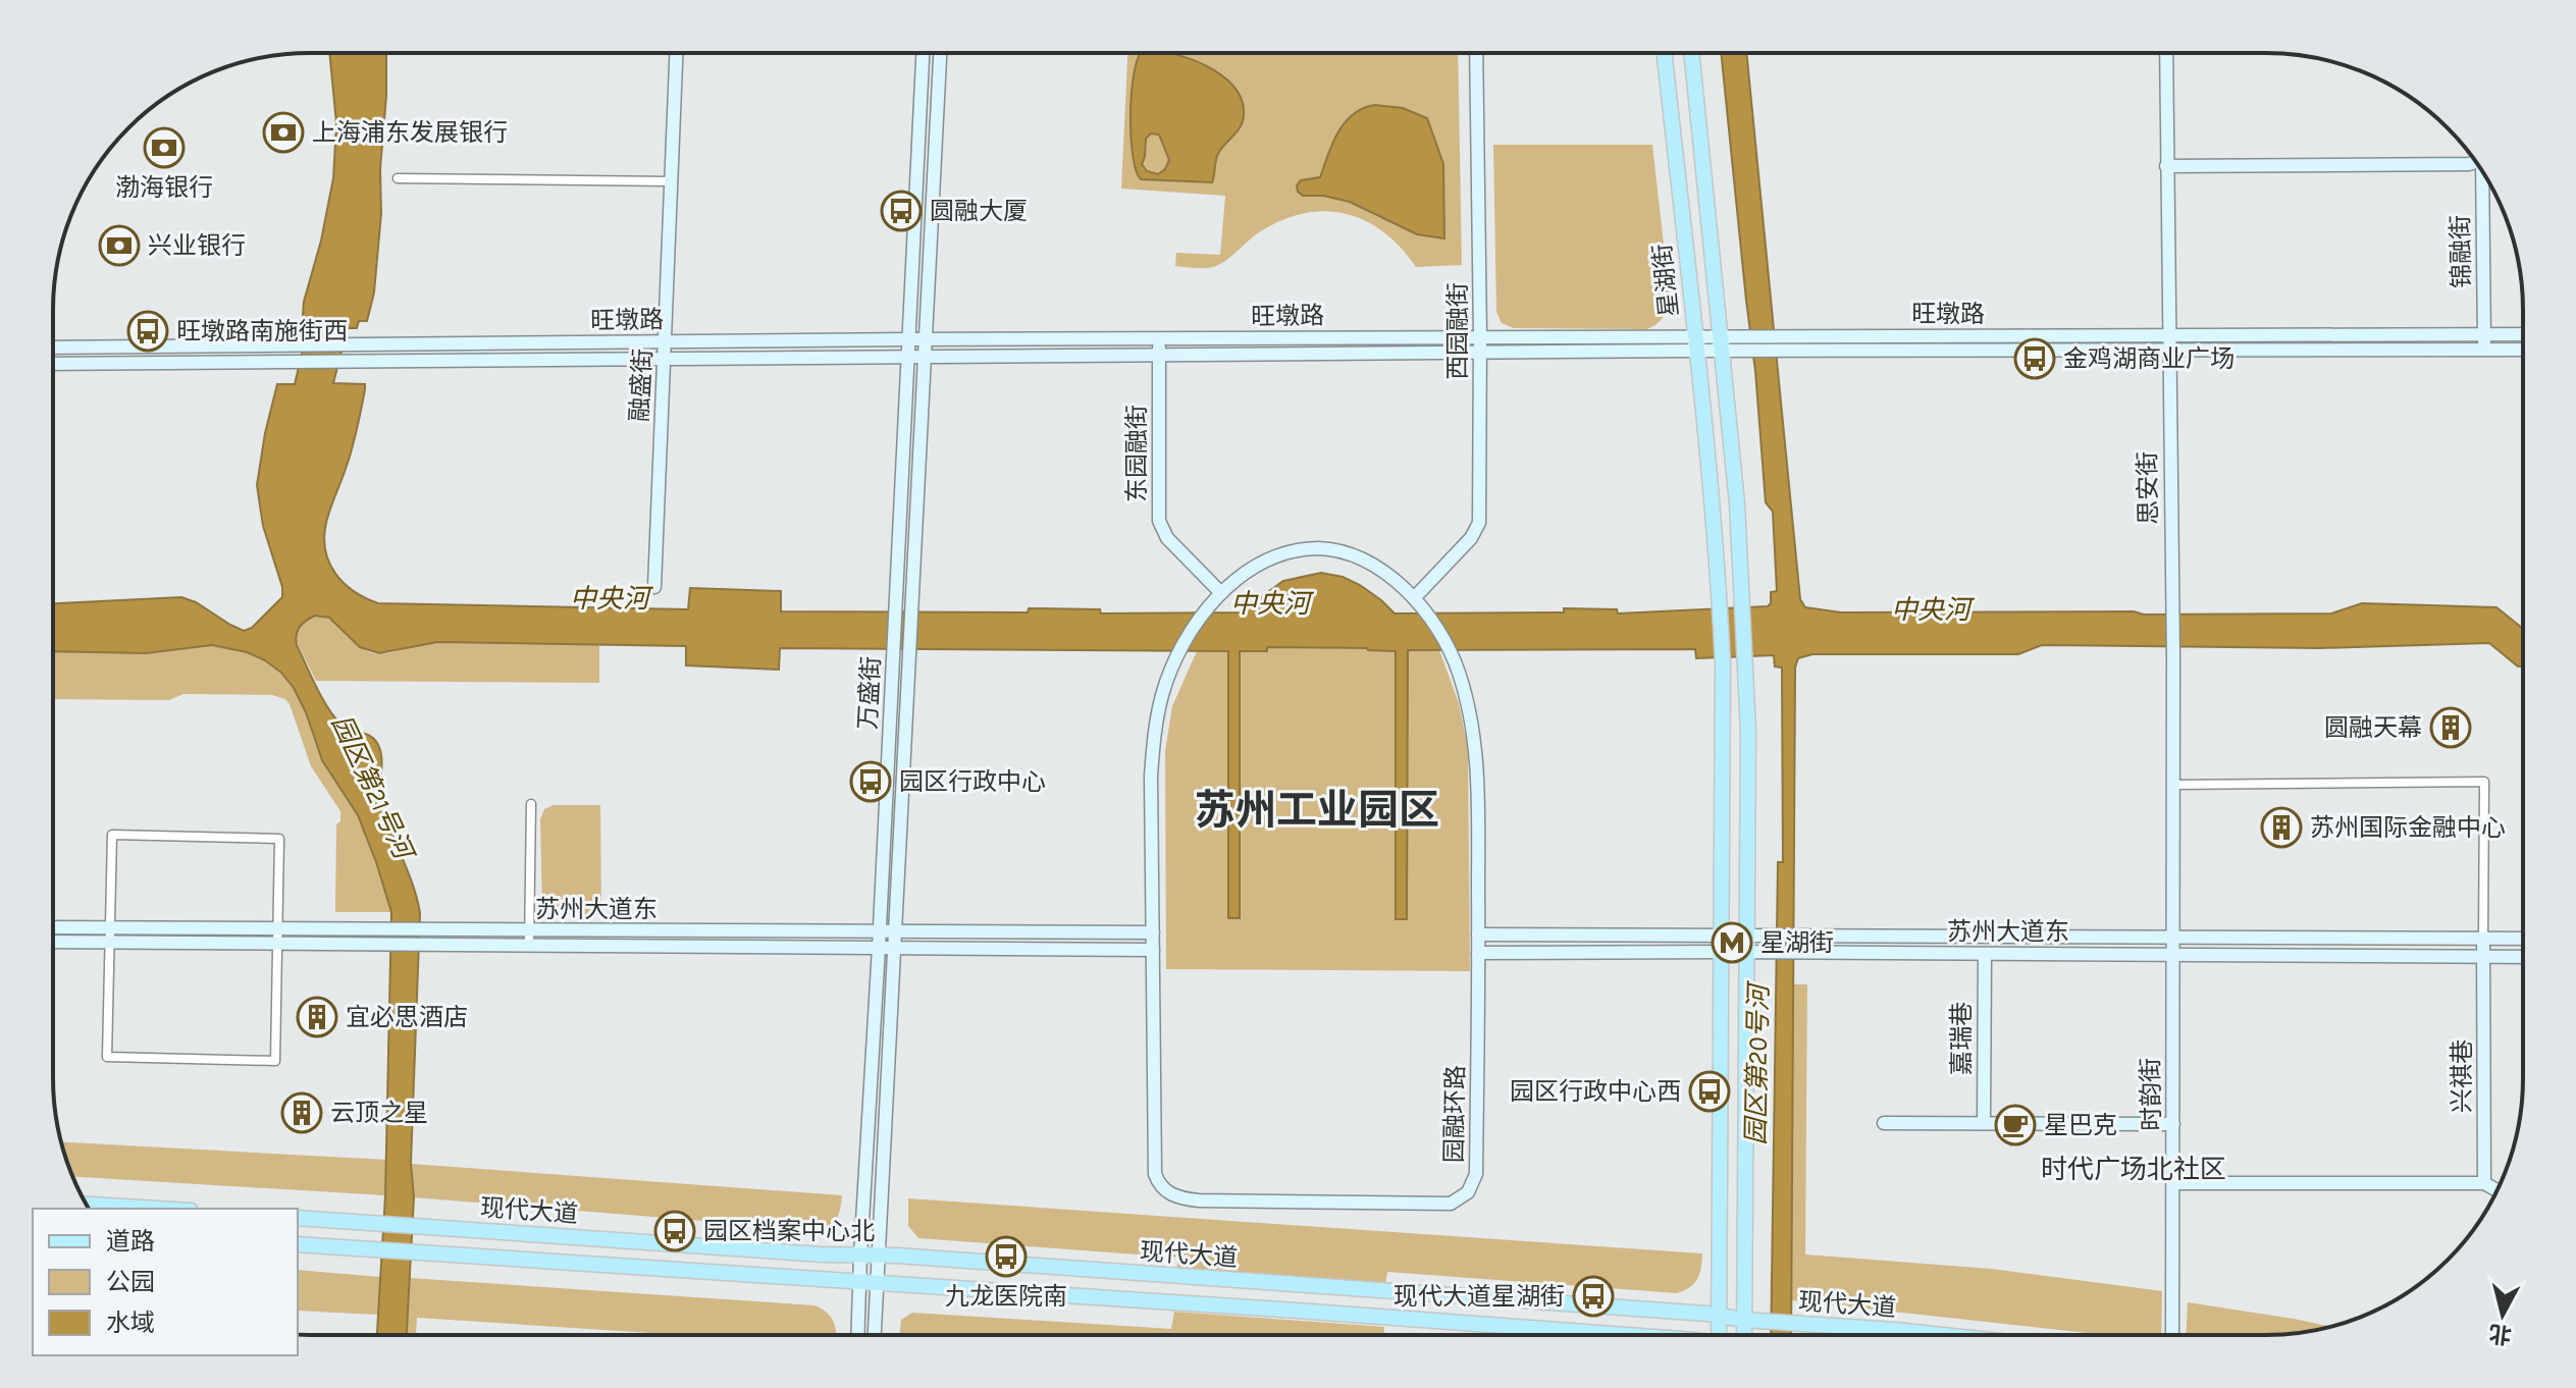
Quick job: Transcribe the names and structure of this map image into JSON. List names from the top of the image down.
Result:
{
  "streets": {
    "main road": [
      "锦融街",
      "星湖街",
      "旺墩路",
      "西园融街",
      "融盛街",
      "东园融街",
      "思安街",
      "万盛街",
      "苏州大道东",
      "嘉瑞巷",
      "兴祺巷",
      "时韵街",
      "园融环路",
      "现代大道"
    ]
  },
  "crossings": [
    ["锦融街", "旺墩路"],
    ["星湖街", "旺墩路"],
    ["星湖街", "苏州大道东"],
    ["星湖街", "现代大道"],
    ["旺墩路", "西园融街"],
    ["旺墩路", "融盛街"],
    ["旺墩路", "东园融街"],
    ["旺墩路", "思安街"],
    ["旺墩路", "万盛街"],
    ["西园融街", "园融环路"],
    ["东园融街", "园融环路"],
    ["思安街", "苏州大道东"],
    ["思安街", "时韵街"],
    ["万盛街", "苏州大道东"],
    ["万盛街", "现代大道"],
    ["苏州大道东", "嘉瑞巷"],
    ["苏州大道东", "兴祺巷"],
    ["苏州大道东", "时韵街"],
    ["苏州大道东", "园融环路"]
  ],
  "districts": ["苏州工业园区", "时代广场北社区"],
  "water": ["中央河", "园区第21号河", "园区第20号河"],
  "places": {
    "bank": ["上海浦东发展银行", "渤海银行", "兴业银行"],
    "bus stop": [
      "圆融大厦",
      "旺墩路南施街西",
      "金鸡湖商业广场",
      "园区行政中心",
      "园区行政中心西",
      "园区档案中心北",
      "九龙医院南",
      "现代大道星湖街"
    ],
    "building": [
      "圆融天幕",
      "苏州国际金融中心",
      "宜必思酒店",
      "云顶之星"
    ],
    "metro station": ["星湖街"],
    "cafe": ["星巴克"]
  },
  "legend": ["道路", "公园", "水域"],
  "north": "bottom"
}
